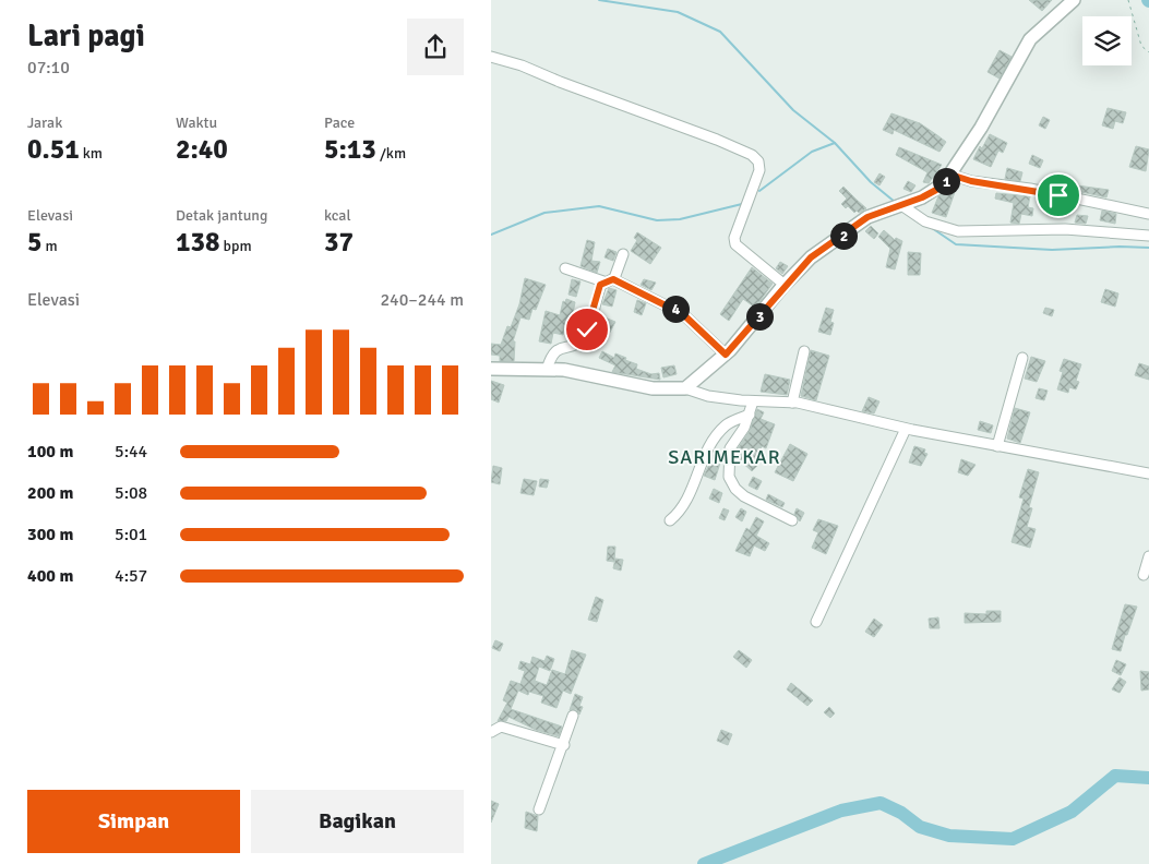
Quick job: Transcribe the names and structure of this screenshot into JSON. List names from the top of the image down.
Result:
{
  "districts": ["SARIMEKAR"],
  "page": {
    "heading": ["Lari pagi", "07:10"],
    "stats": [
      ["Jarak", "0.51 km"],
      ["Waktu", "2:40"],
      ["Pace", "5:13 /km"],
      ["Elevasi", "5 m"],
      ["Detak jantung", "138 bpm"],
      ["kcal", "37"]
    ],
    "pins": [
      "1",
      "2",
      "4",
      "3"
    ],
    "chart": ["Elevasi", "240–244 m"],
    "list": [
      {
        "name": "100 m",
        "note": "5:44"
      },
      {
        "name": "200 m",
        "note": "5:08"
      },
      {
        "name": "300 m",
        "note": "5:01"
      },
      {
        "name": "400 m",
        "note": "4:57"
      }
    ],
    "buttons": ["Simpan", "Bagikan"]
  }
}
